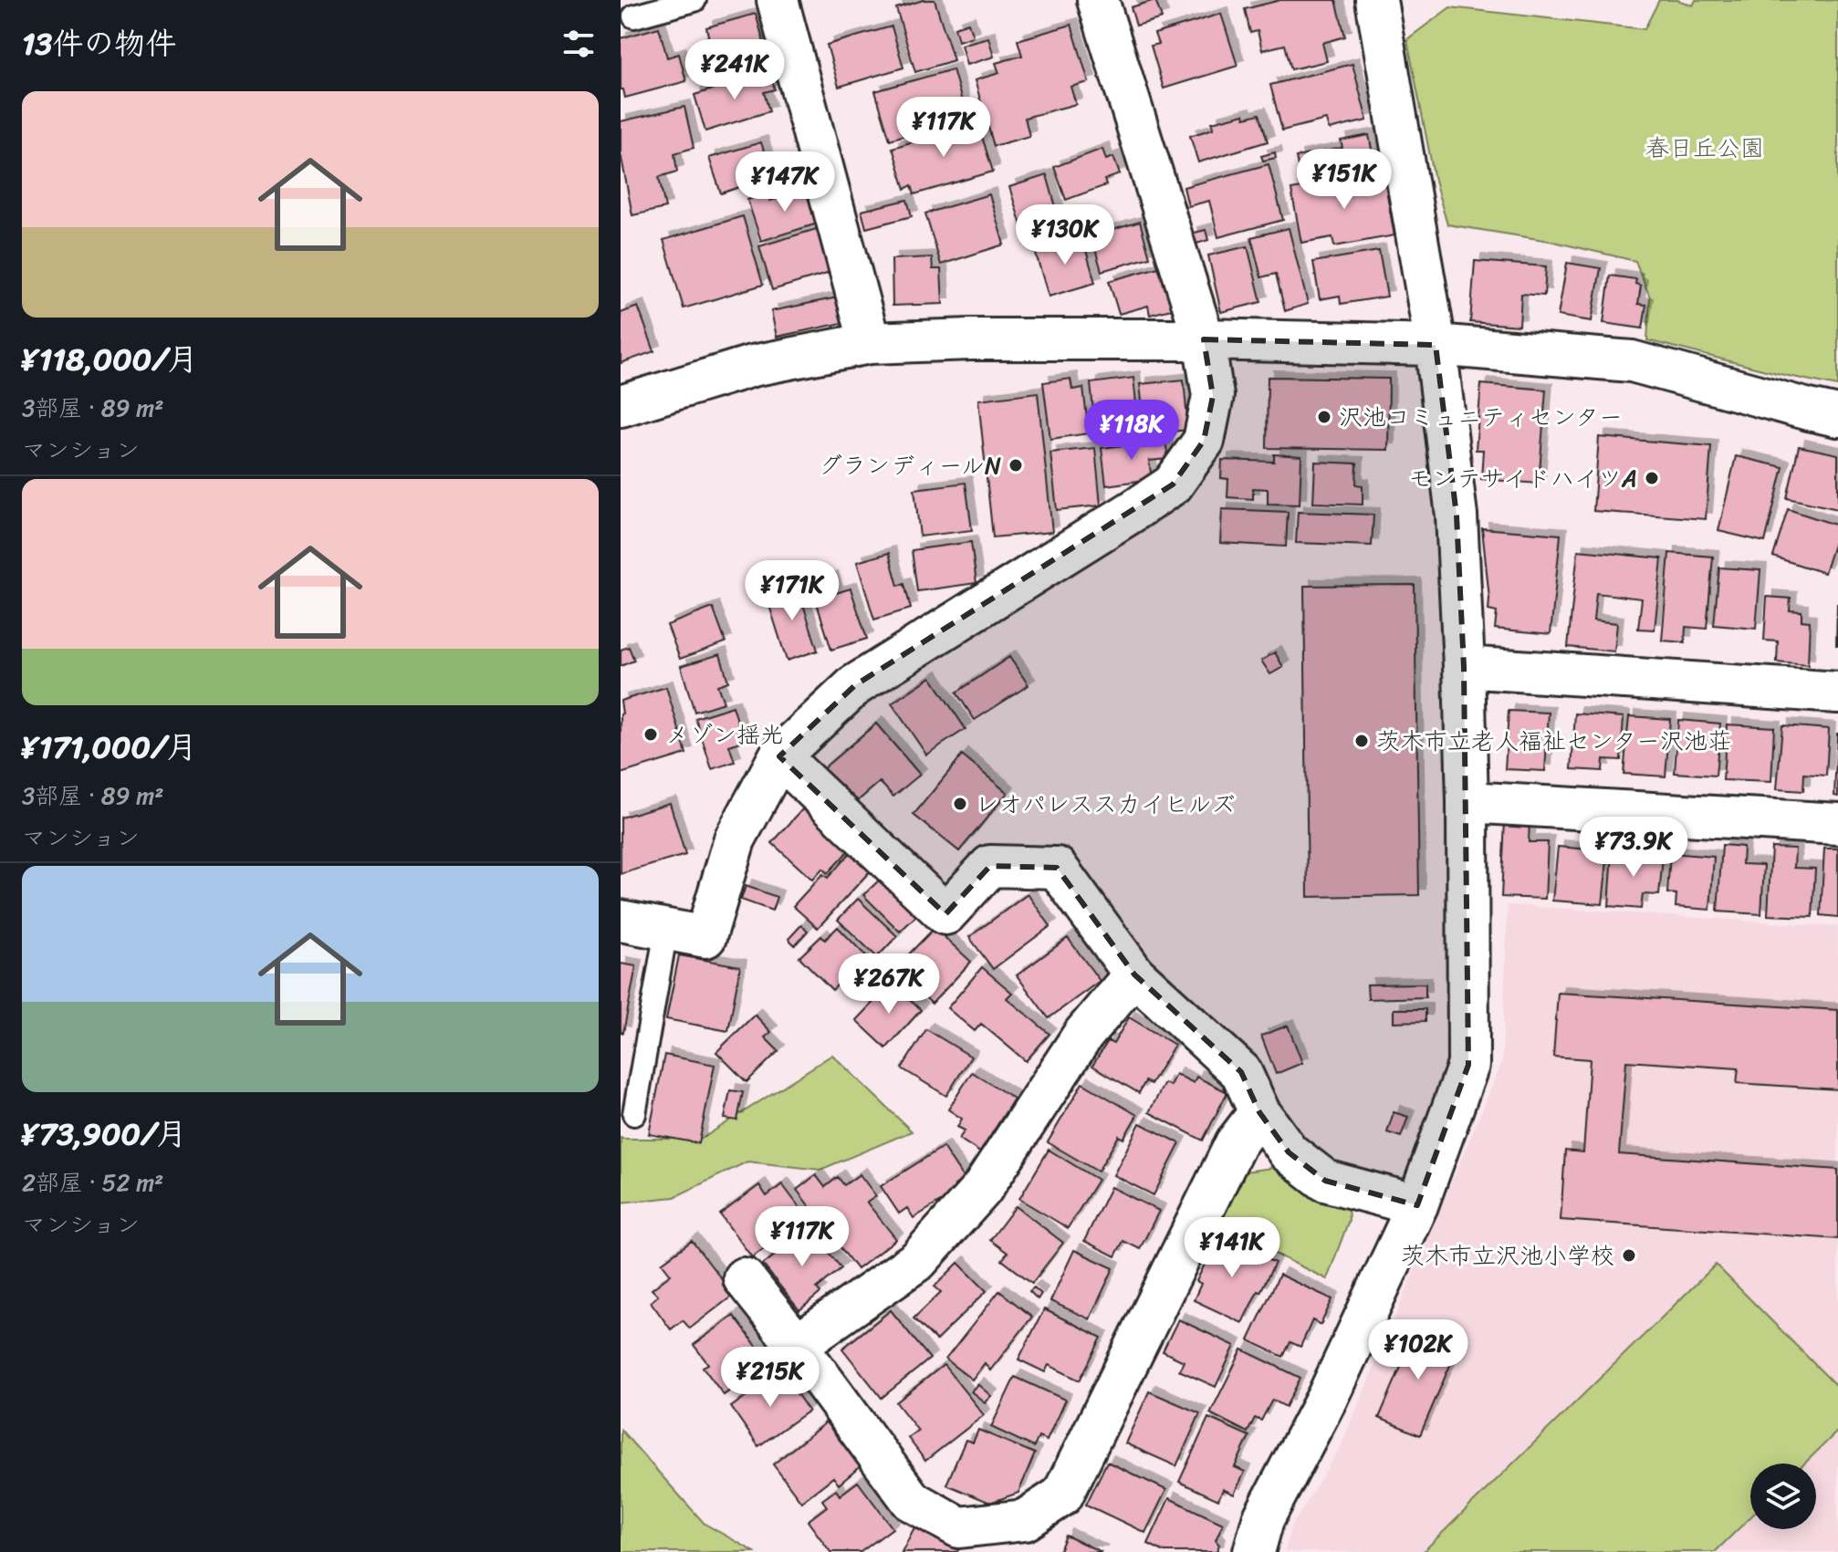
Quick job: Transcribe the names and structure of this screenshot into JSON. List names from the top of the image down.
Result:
{
  "parks": ["春日丘公園"],
  "places": [
    "沢池コミュニティセンター",
    "グランディールN",
    "モンテサイドハイツA",
    "メゾン揺光",
    "茨木市立老人福祉センター沢池荘",
    "レオパレススカイヒルズ",
    "茨木市立沢池小学校"
  ],
  "page": {
    "heading": "13件の物件",
    "price": [
      "¥241K",
      "¥117K",
      "¥151K",
      "¥147K",
      "¥130K",
      "¥118K",
      "¥171K",
      "¥73.9K",
      "¥267K",
      "¥117K",
      "¥141K",
      "¥102K",
      "¥215K"
    ],
    "list": [
      {
        "name": "¥118,000/月",
        "note": "3部屋 · 89 m² · マンション"
      },
      {
        "name": "¥171,000/月",
        "note": "3部屋 · 89 m² · マンション"
      },
      {
        "name": "¥73,900/月",
        "note": "2部屋 · 52 m² · マンション"
      }
    ]
  }
}
